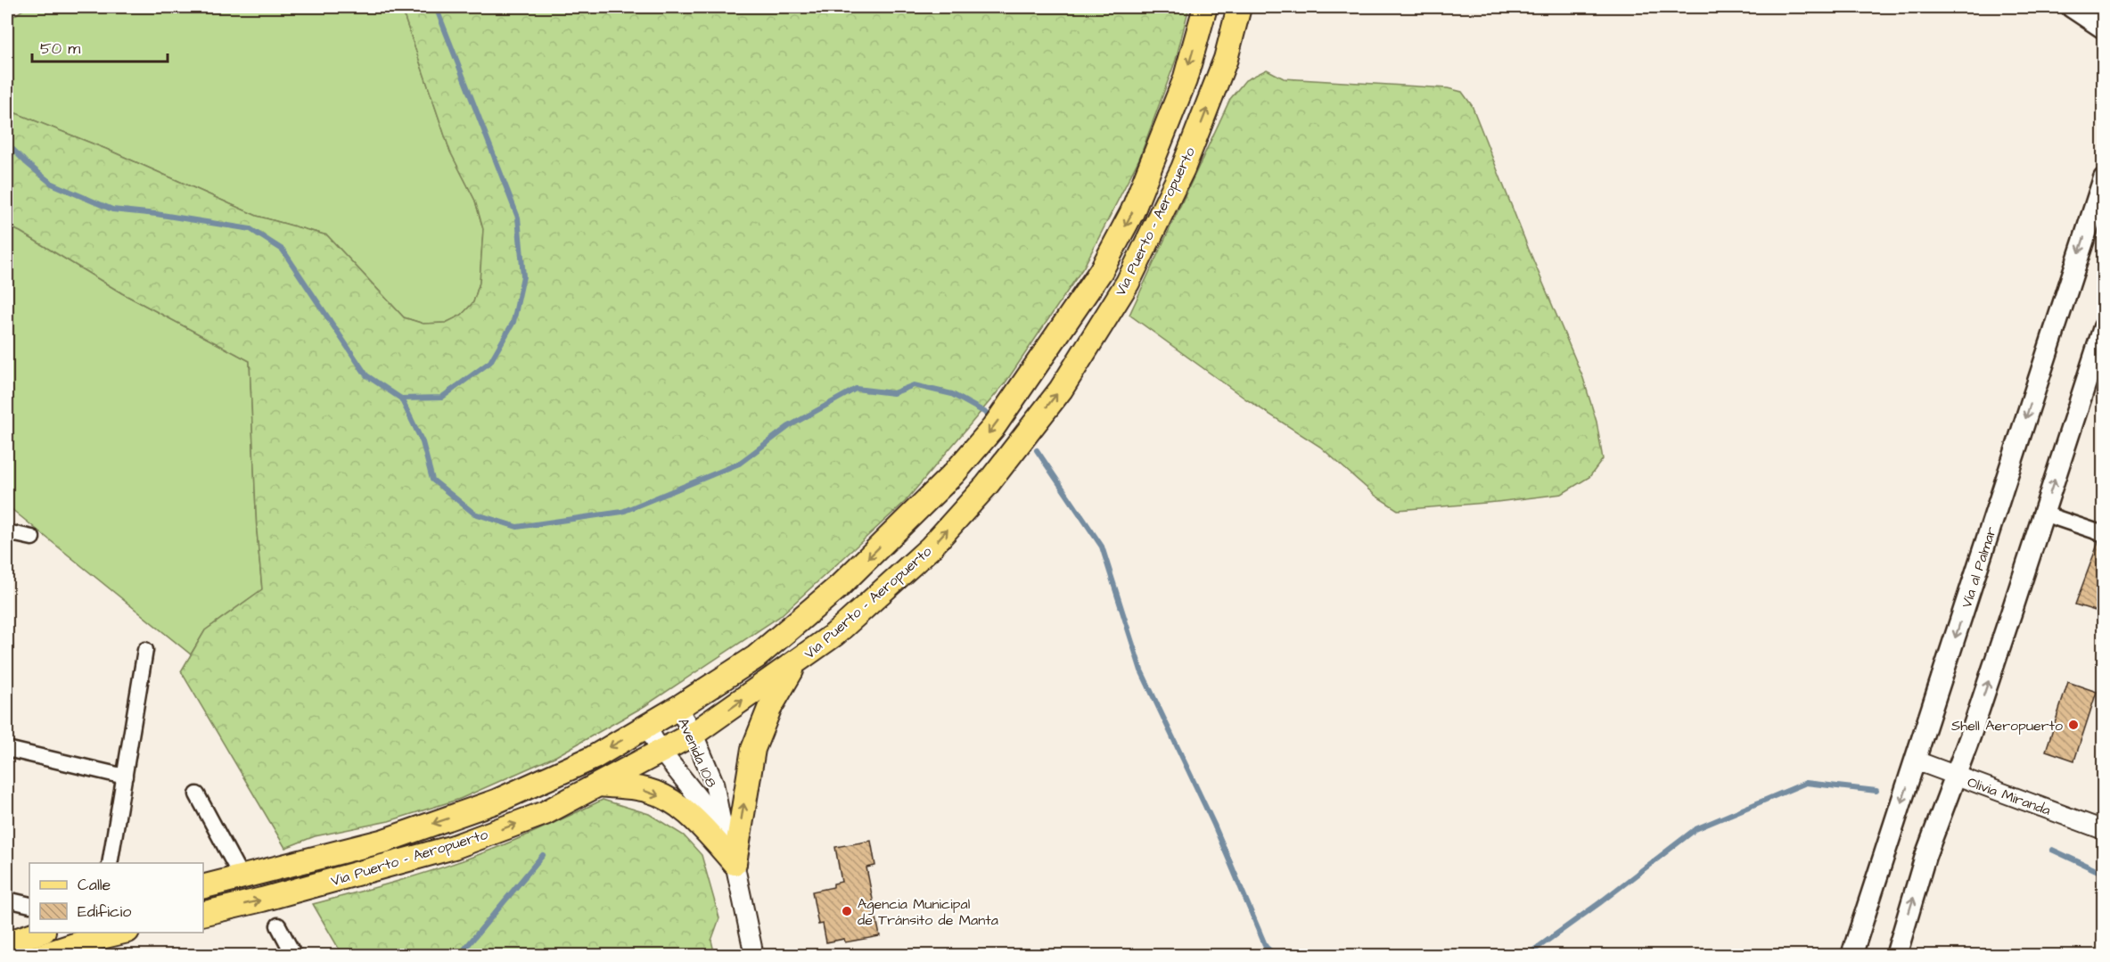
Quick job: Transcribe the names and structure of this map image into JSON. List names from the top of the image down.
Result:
{
  "streets": {
    "main road": ["Via Puerto - Aeropuerto", "Vía al Palmar"],
    "street": ["Avenida 108", "Olivia Miranda"]
  },
  "crossings": [
    ["Via Puerto - Aeropuerto", "Avenida 108"],
    ["Vía al Palmar", "Olivia Miranda"]
  ],
  "places": ["Shell Aeropuerto", "Agencia Municipal de Tránsito de Manta"],
  "legend": ["Calle", "Edificio"],
  "scale_bar": "50 m"
}
